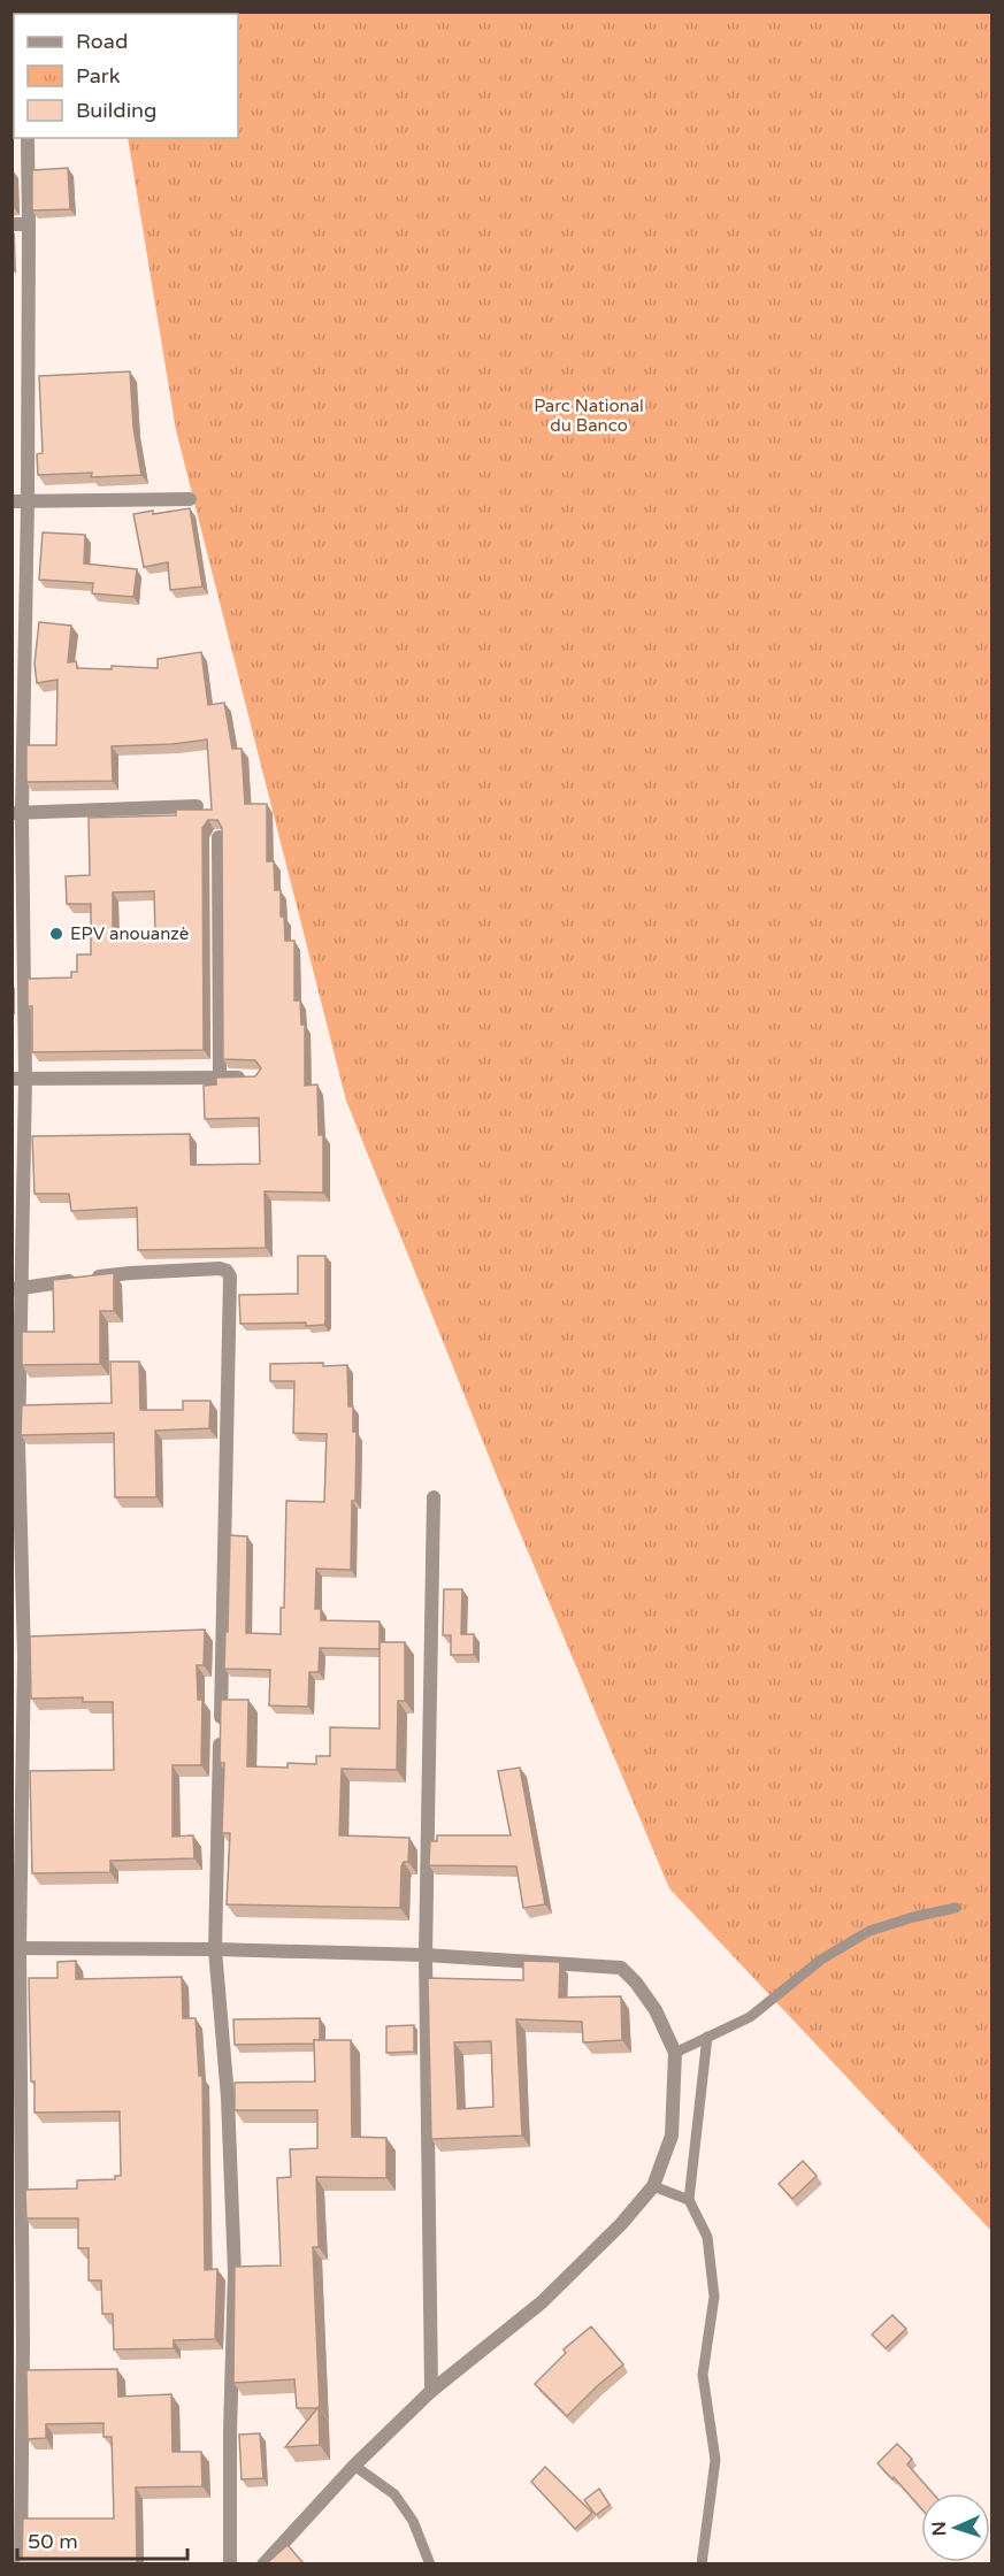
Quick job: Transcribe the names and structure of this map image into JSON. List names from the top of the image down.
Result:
{
  "parks": ["Parc National du Banco"],
  "places": ["EPV anouanzè"],
  "legend": ["Road", "Park", "Building"],
  "scale_bar": "50 m",
  "north": "left"
}
